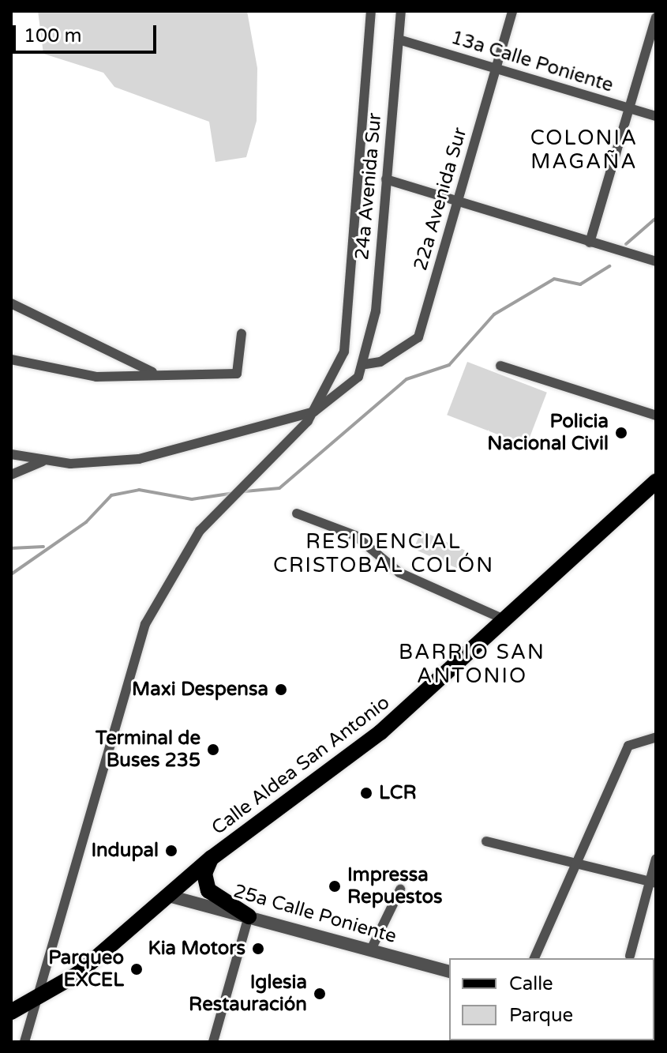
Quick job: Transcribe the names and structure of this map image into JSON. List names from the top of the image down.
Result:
{
  "streets": {
    "main road": ["Calle Aldea San Antonio"],
    "street": [
      "13a Calle Poniente",
      "24a Avenida Sur",
      "22a Avenida Sur",
      "25a Calle Poniente"
    ]
  },
  "crossings": [
    ["13a Calle Poniente", "24a Avenida Sur"],
    ["13a Calle Poniente", "22a Avenida Sur"],
    ["24a Avenida Sur", "22a Avenida Sur"],
    ["Calle Aldea San Antonio", "25a Calle Poniente"]
  ],
  "districts": ["COLONIA MAGAÑA", "RESIDENCIAL CRISTOBAL COLÓN", "BARRIO SAN ANTONIO"],
  "places": [
    "Policia Nacional Civil",
    "Maxi Despensa",
    "Terminal de Buses 235",
    "LCR",
    "Indupal",
    "Impressa Repuestos",
    "Kia Motors",
    "Parqueo EXCEL",
    "Iglesia Restauración"
  ],
  "legend": ["Calle", "Parque"],
  "scale_bar": "100 m"
}
